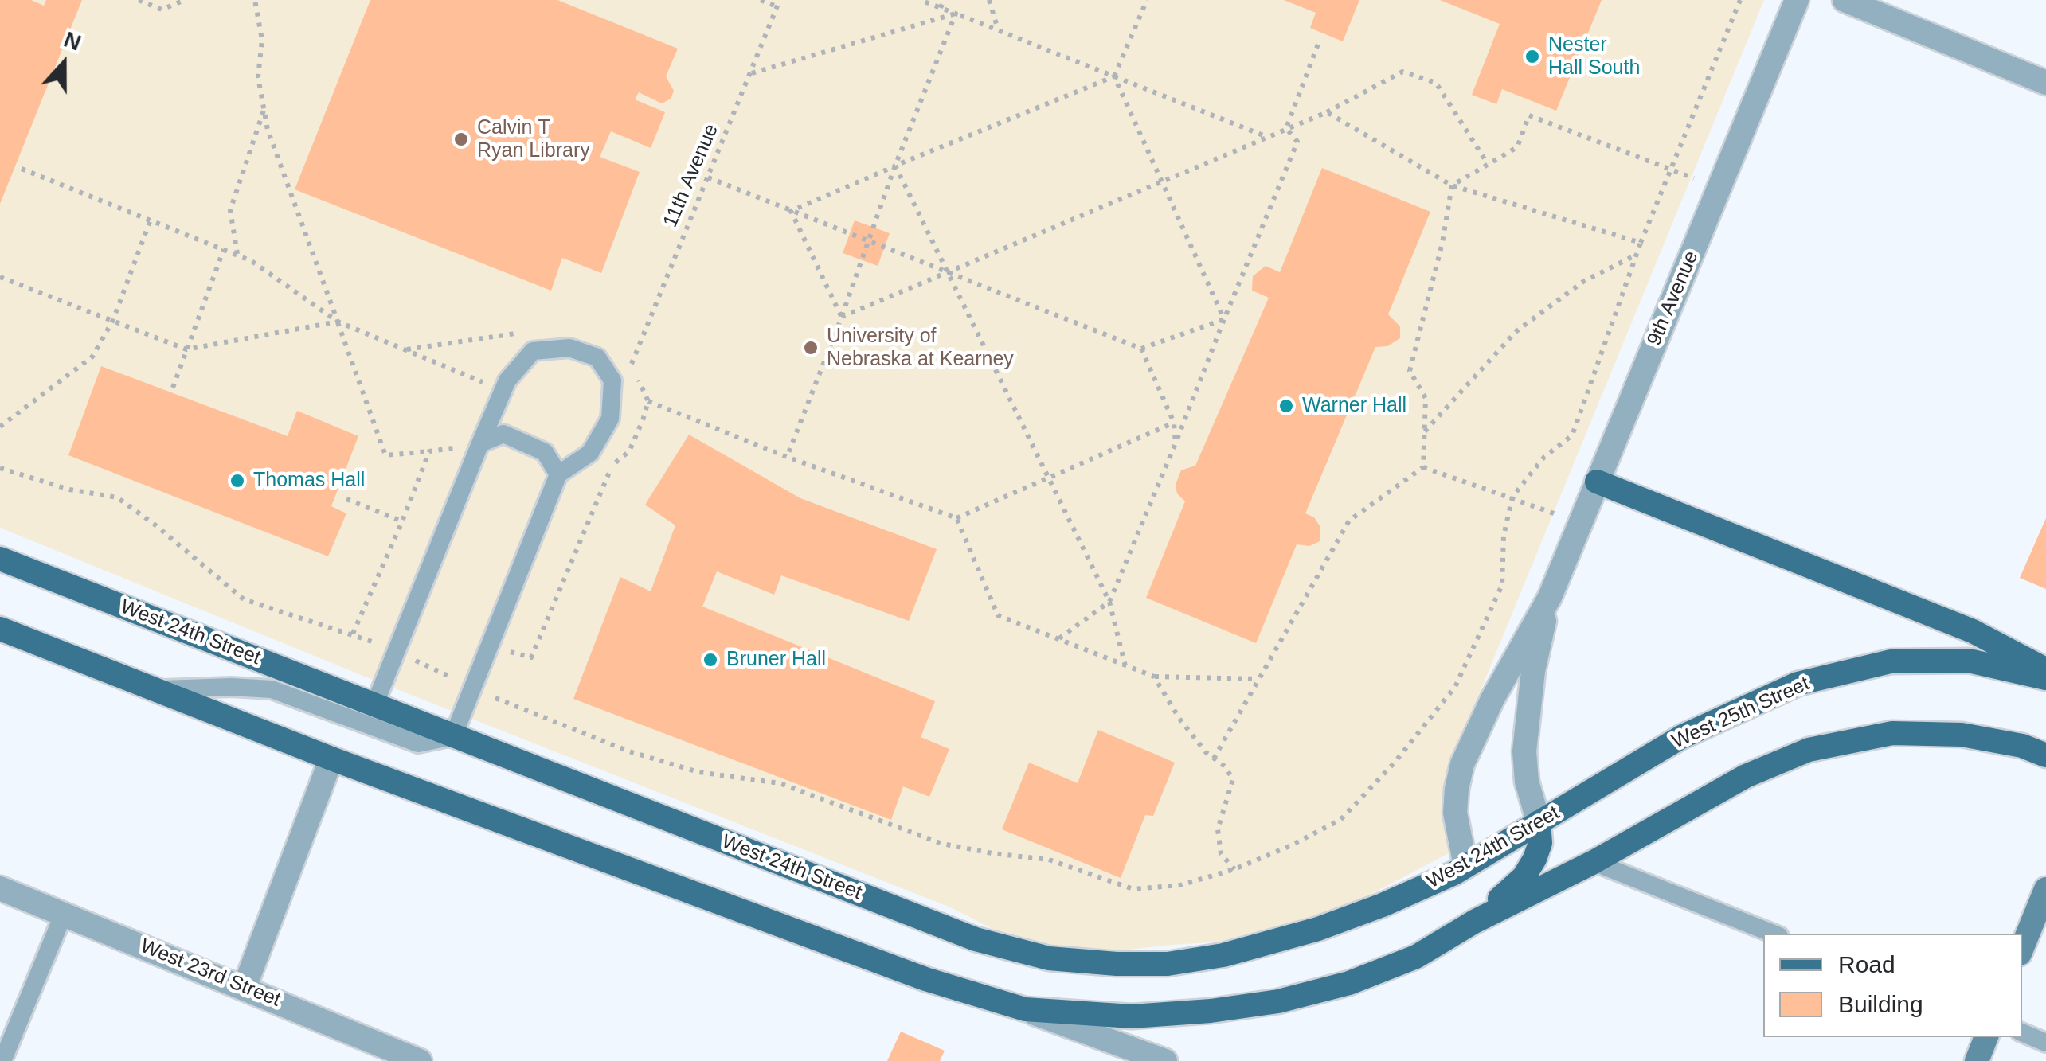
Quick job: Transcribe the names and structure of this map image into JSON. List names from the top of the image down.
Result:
{
  "streets": {
    "main road": ["West 24th Street", "West 25th Street"],
    "street": ["9th Avenue", "West 23rd Street"],
    "path": ["11th Avenue"]
  },
  "crossings": [
    ["9th Avenue", "West 24th Street"],
    ["West 24th Street", "West 25th Street"]
  ],
  "places": [
    "Nester Hall South",
    "Calvin T Ryan Library",
    "University of Nebraska at Kearney",
    "Warner Hall",
    "Thomas Hall",
    "Bruner Hall"
  ],
  "legend": ["Road", "Building"],
  "north": "top"
}
